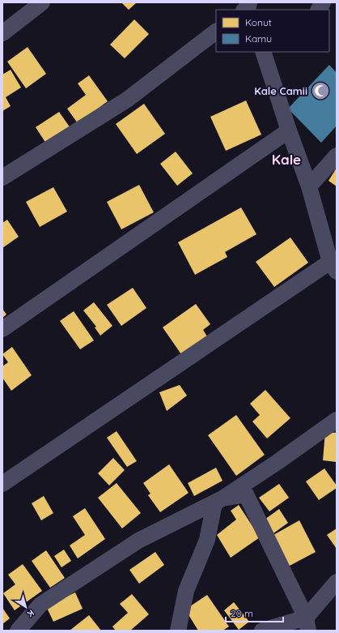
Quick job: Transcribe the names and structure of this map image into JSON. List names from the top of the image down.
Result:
{
  "districts": ["Kale"],
  "places": {
    "mosque": ["Kale Camii"]
  },
  "legend": ["Konut", "Kamu"],
  "scale_bar": "20 m",
  "north": "bottom right"
}
